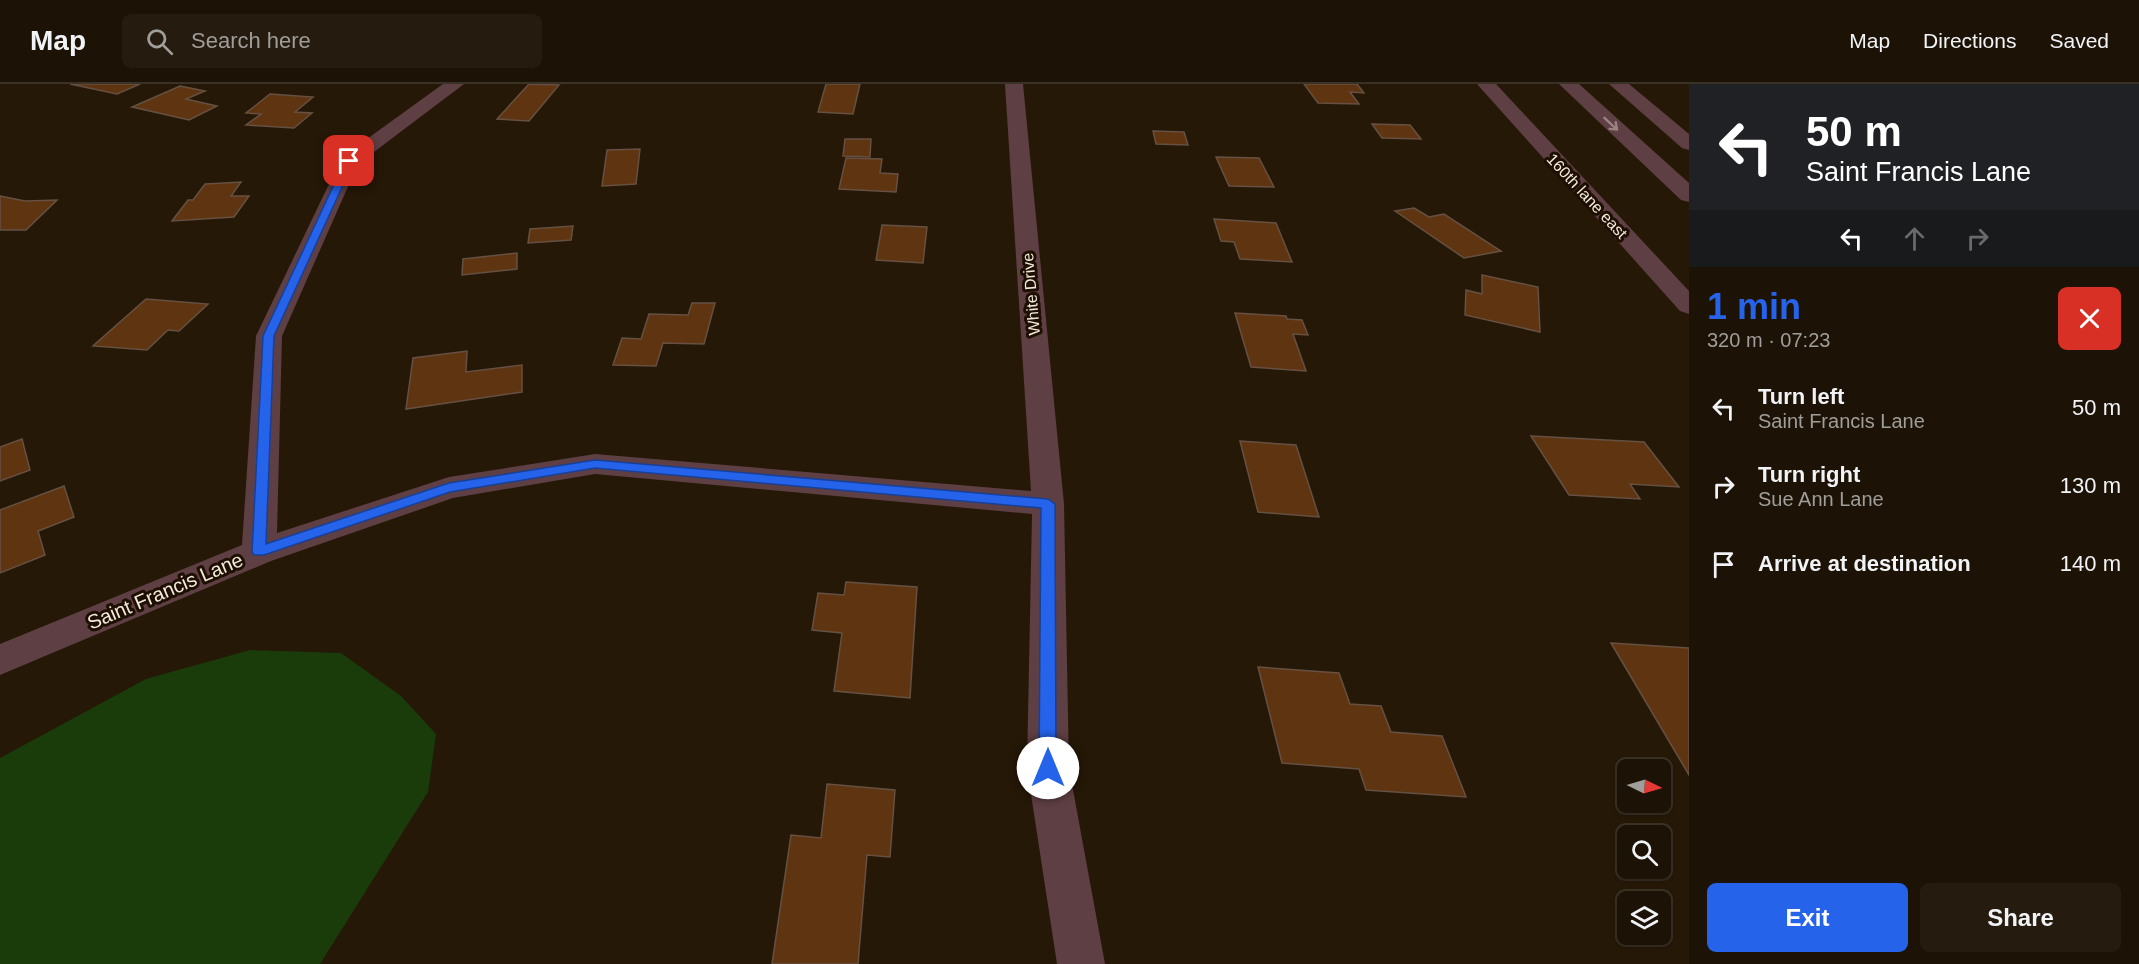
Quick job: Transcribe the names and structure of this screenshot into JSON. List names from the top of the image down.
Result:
{
  "streets": {
    "street": ["160th lane east", "White Drive", "Saint Francis Lane"]
  },
  "crossings": [
    ["White Drive", "Saint Francis Lane"]
  ],
  "north": "right",
  "page": {
    "header": "Map",
    "search": "Search here",
    "nav": ["Map", "Directions", "Saved"],
    "turn": ["50 m", "Saint Francis Lane"],
    "heading": ["1 min", "320 m · 07:23"],
    "list": [
      {
        "name": "Turn left",
        "note": "Saint Francis Lane",
        "value": "50 m"
      },
      {
        "name": "Turn right",
        "note": "Sue Ann Lane",
        "value": "130 m"
      },
      {
        "name": "Arrive at destination",
        "value": "140 m"
      }
    ],
    "buttons": ["Exit", "Share"]
  }
}
